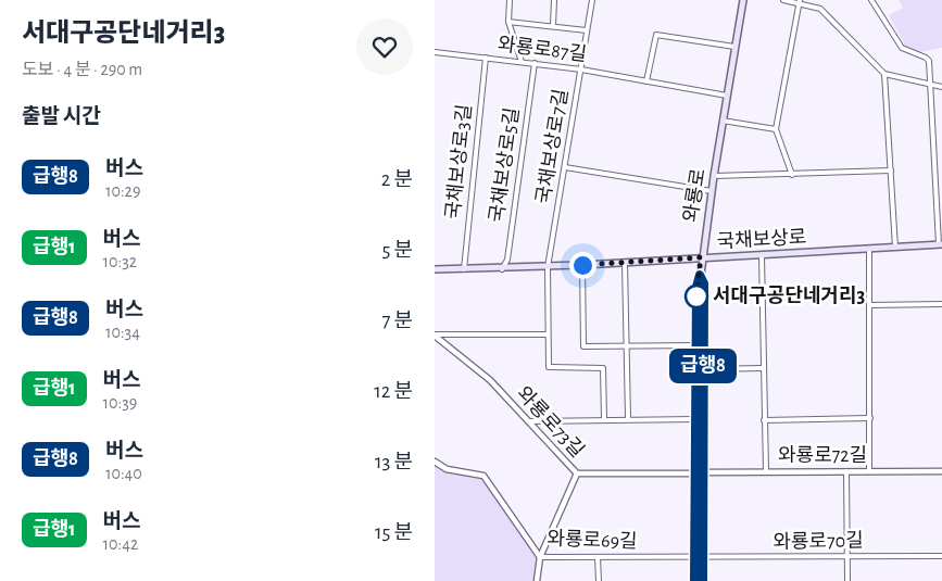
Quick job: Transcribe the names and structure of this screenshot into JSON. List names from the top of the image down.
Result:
{
  "streets": {
    "main road": ["와룡로", "국채보상로"],
    "street": [
      "와룡로87길",
      "국채보상로7길",
      "국채보상로3길",
      "국채보상로5길",
      "와룡로73길",
      "와룡로72길",
      "와룡로69길",
      "와룡로70길"
    ]
  },
  "crossings": [
    ["와룡로87길", "국채보상로7길"],
    ["와룡로87길", "국채보상로3길"],
    ["와룡로87길", "국채보상로5길"],
    ["와룡로87길", "와룡로"],
    ["국채보상로7길", "국채보상로"],
    ["국채보상로3길", "국채보상로"],
    ["국채보상로5길", "국채보상로"],
    ["와룡로", "국채보상로"],
    ["와룡로", "와룡로73길"],
    ["와룡로", "와룡로72길"],
    ["와룡로", "와룡로69길"],
    ["와룡로", "와룡로70길"],
    ["와룡로69길", "와룡로70길"]
  ],
  "places": ["서대구공단네거리3"],
  "lines": ["bus line 급행8"],
  "page": {
    "heading": [
      ["서대구공단네거리3", "도보 · 4 분 · 290 m"],
      "출발 시간"
    ],
    "on_map": "급행8",
    "list": [
      {
        "mark": "급행8",
        "name": "버스",
        "note": "10:29",
        "value": "2 분"
      },
      {
        "mark": "급행1",
        "name": "버스",
        "note": "10:32",
        "value": "5 분"
      },
      {
        "mark": "급행8",
        "name": "버스",
        "note": "10:34",
        "value": "7 분"
      },
      {
        "mark": "급행1",
        "name": "버스",
        "note": "10:39",
        "value": "12 분"
      },
      {
        "mark": "급행8",
        "name": "버스",
        "note": "10:40",
        "value": "13 분"
      },
      {
        "mark": "급행1",
        "name": "버스",
        "note": "10:42",
        "value": "15 분"
      }
    ]
  }
}
